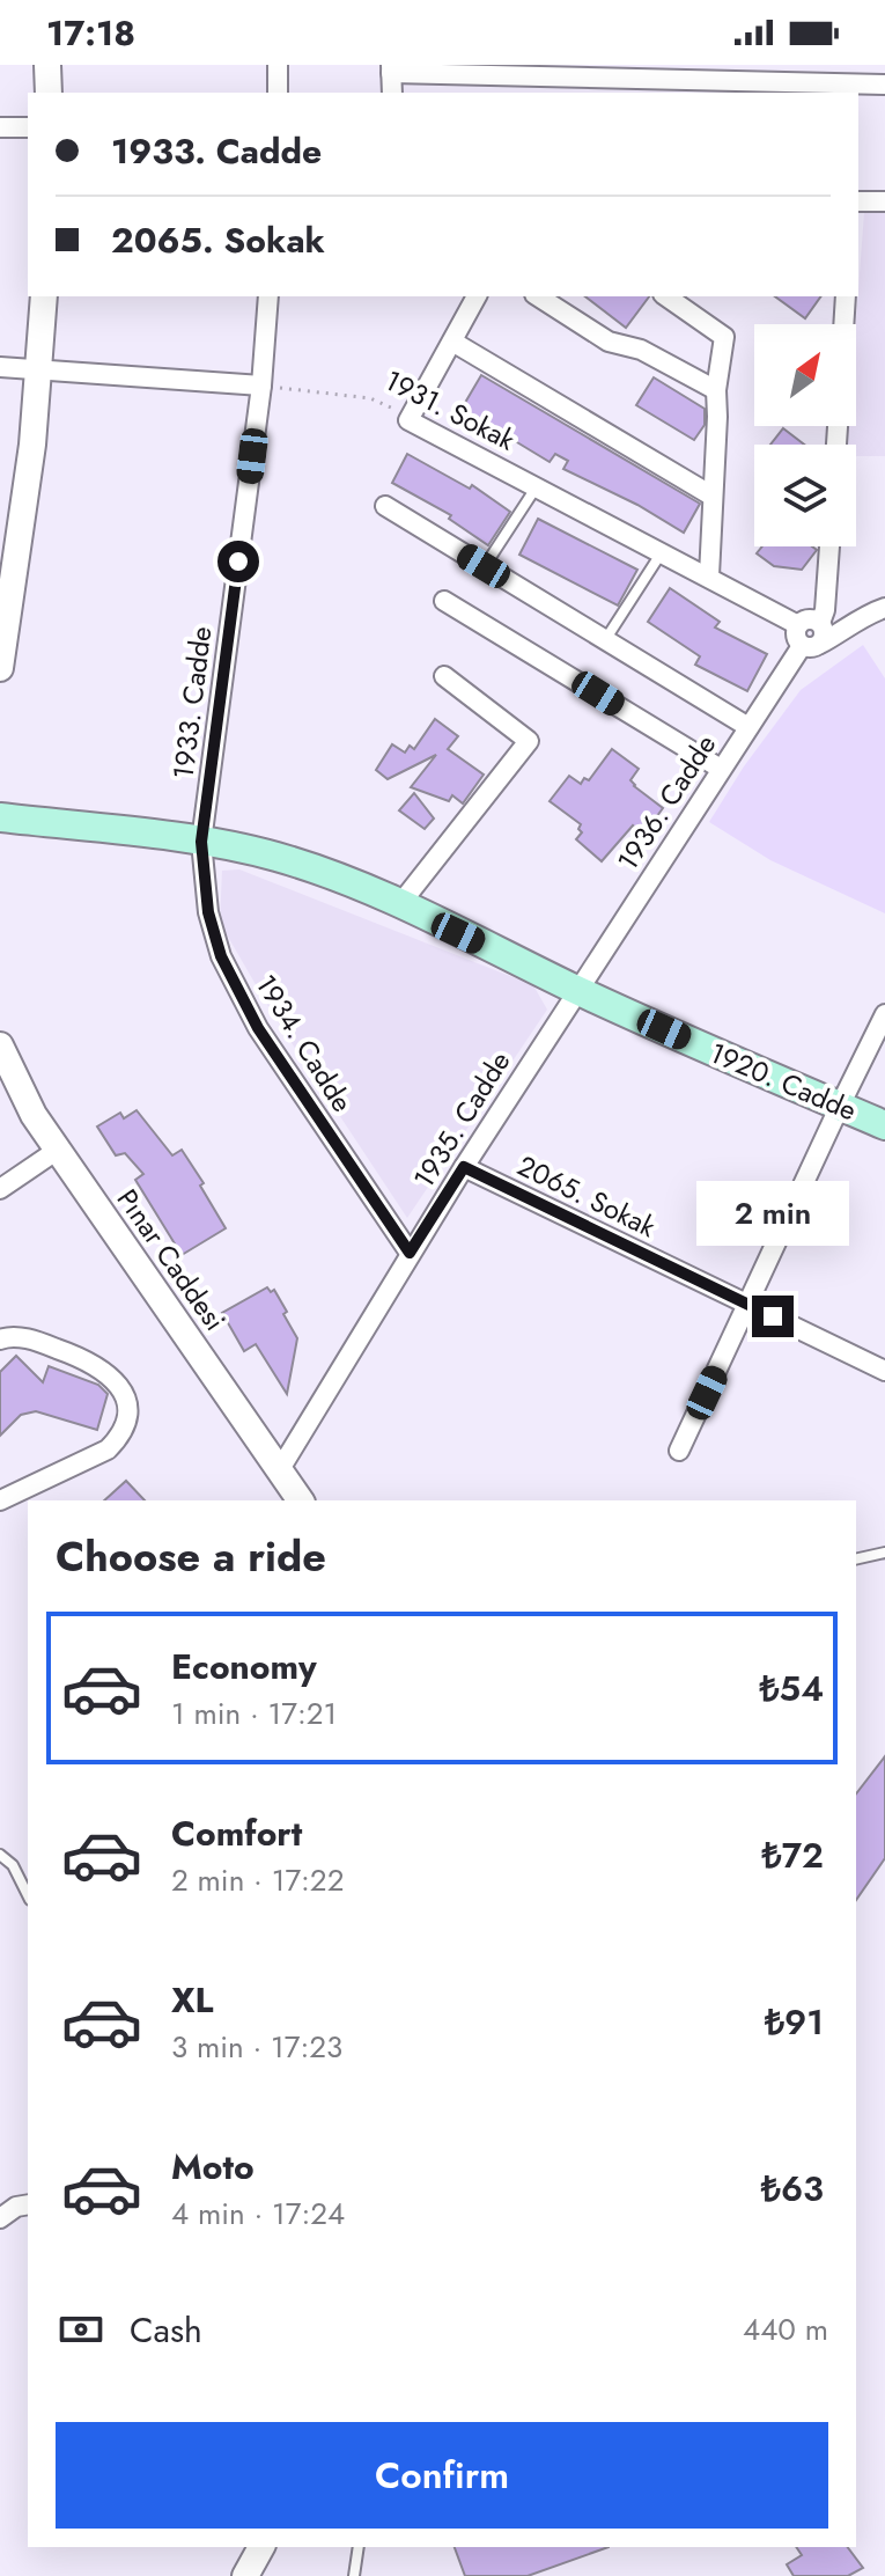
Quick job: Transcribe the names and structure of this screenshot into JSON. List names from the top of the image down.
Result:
{
  "streets": {
    "main road": ["1920. Cadde"],
    "street": [
      "1931. Sokak",
      "1933. Cadde",
      "1936. Cadde",
      "1934. Cadde",
      "1935. Cadde",
      "2065. Sokak",
      "Pınar Caddesi"
    ]
  },
  "crossings": [
    ["1931. Sokak", "1933. Cadde"],
    ["1931. Sokak", "1936. Cadde"],
    ["1933. Cadde", "1934. Cadde"],
    ["1933. Cadde", "1920. Cadde"],
    ["1936. Cadde", "1920. Cadde"],
    ["1936. Cadde", "1935. Cadde"],
    ["1934. Cadde", "1920. Cadde"],
    ["1934. Cadde", "1935. Cadde"],
    ["1920. Cadde", "1935. Cadde"],
    ["1935. Cadde", "2065. Sokak"],
    ["1935. Cadde", "Pınar Caddesi"]
  ],
  "north": "top right",
  "page": {
    "status": "17:18",
    "banner": ["1933. Cadde", "2065. Sokak"],
    "bubble": "2 min",
    "heading": "Choose a ride",
    "list": [
      {
        "name": "Economy",
        "note": "1 min · 17:21",
        "value": "₺54"
      },
      {
        "name": "Comfort",
        "note": "2 min · 17:22",
        "value": "₺72"
      },
      {
        "name": "XL",
        "note": "3 min · 17:23",
        "value": "₺91"
      },
      {
        "name": "Moto",
        "note": "4 min · 17:24",
        "value": "₺63"
      }
    ],
    "pay": ["Cash", "440 m"],
    "buttons": "Confirm"
  }
}
